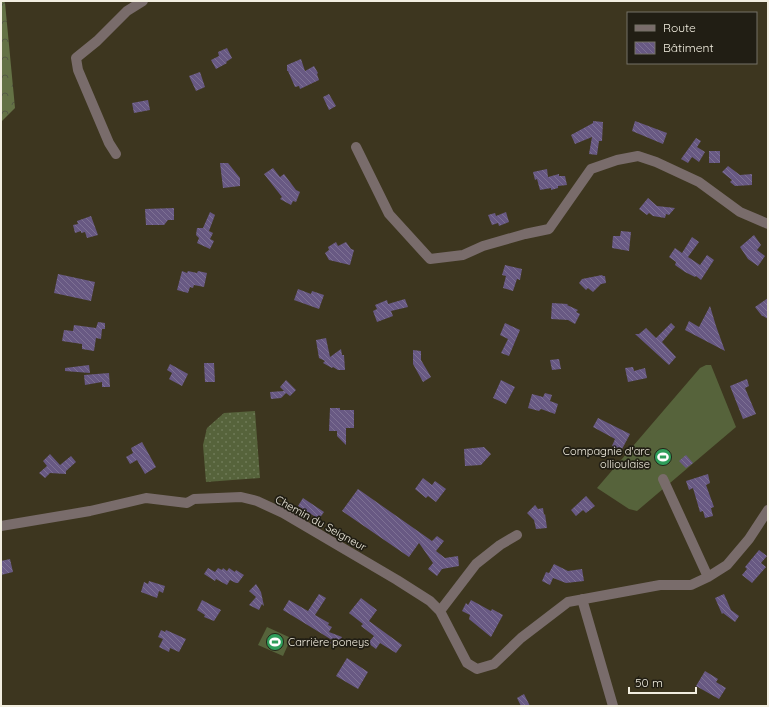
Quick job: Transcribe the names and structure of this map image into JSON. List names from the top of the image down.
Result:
{
  "streets": {
    "street": ["Chemin du Seigneur"]
  },
  "places": {
    "sports": ["Compagnie d'arc ollioulaise", "Carrière poneys"]
  },
  "legend": ["Route", "Bâtiment"],
  "scale_bar": "50 m"
}
